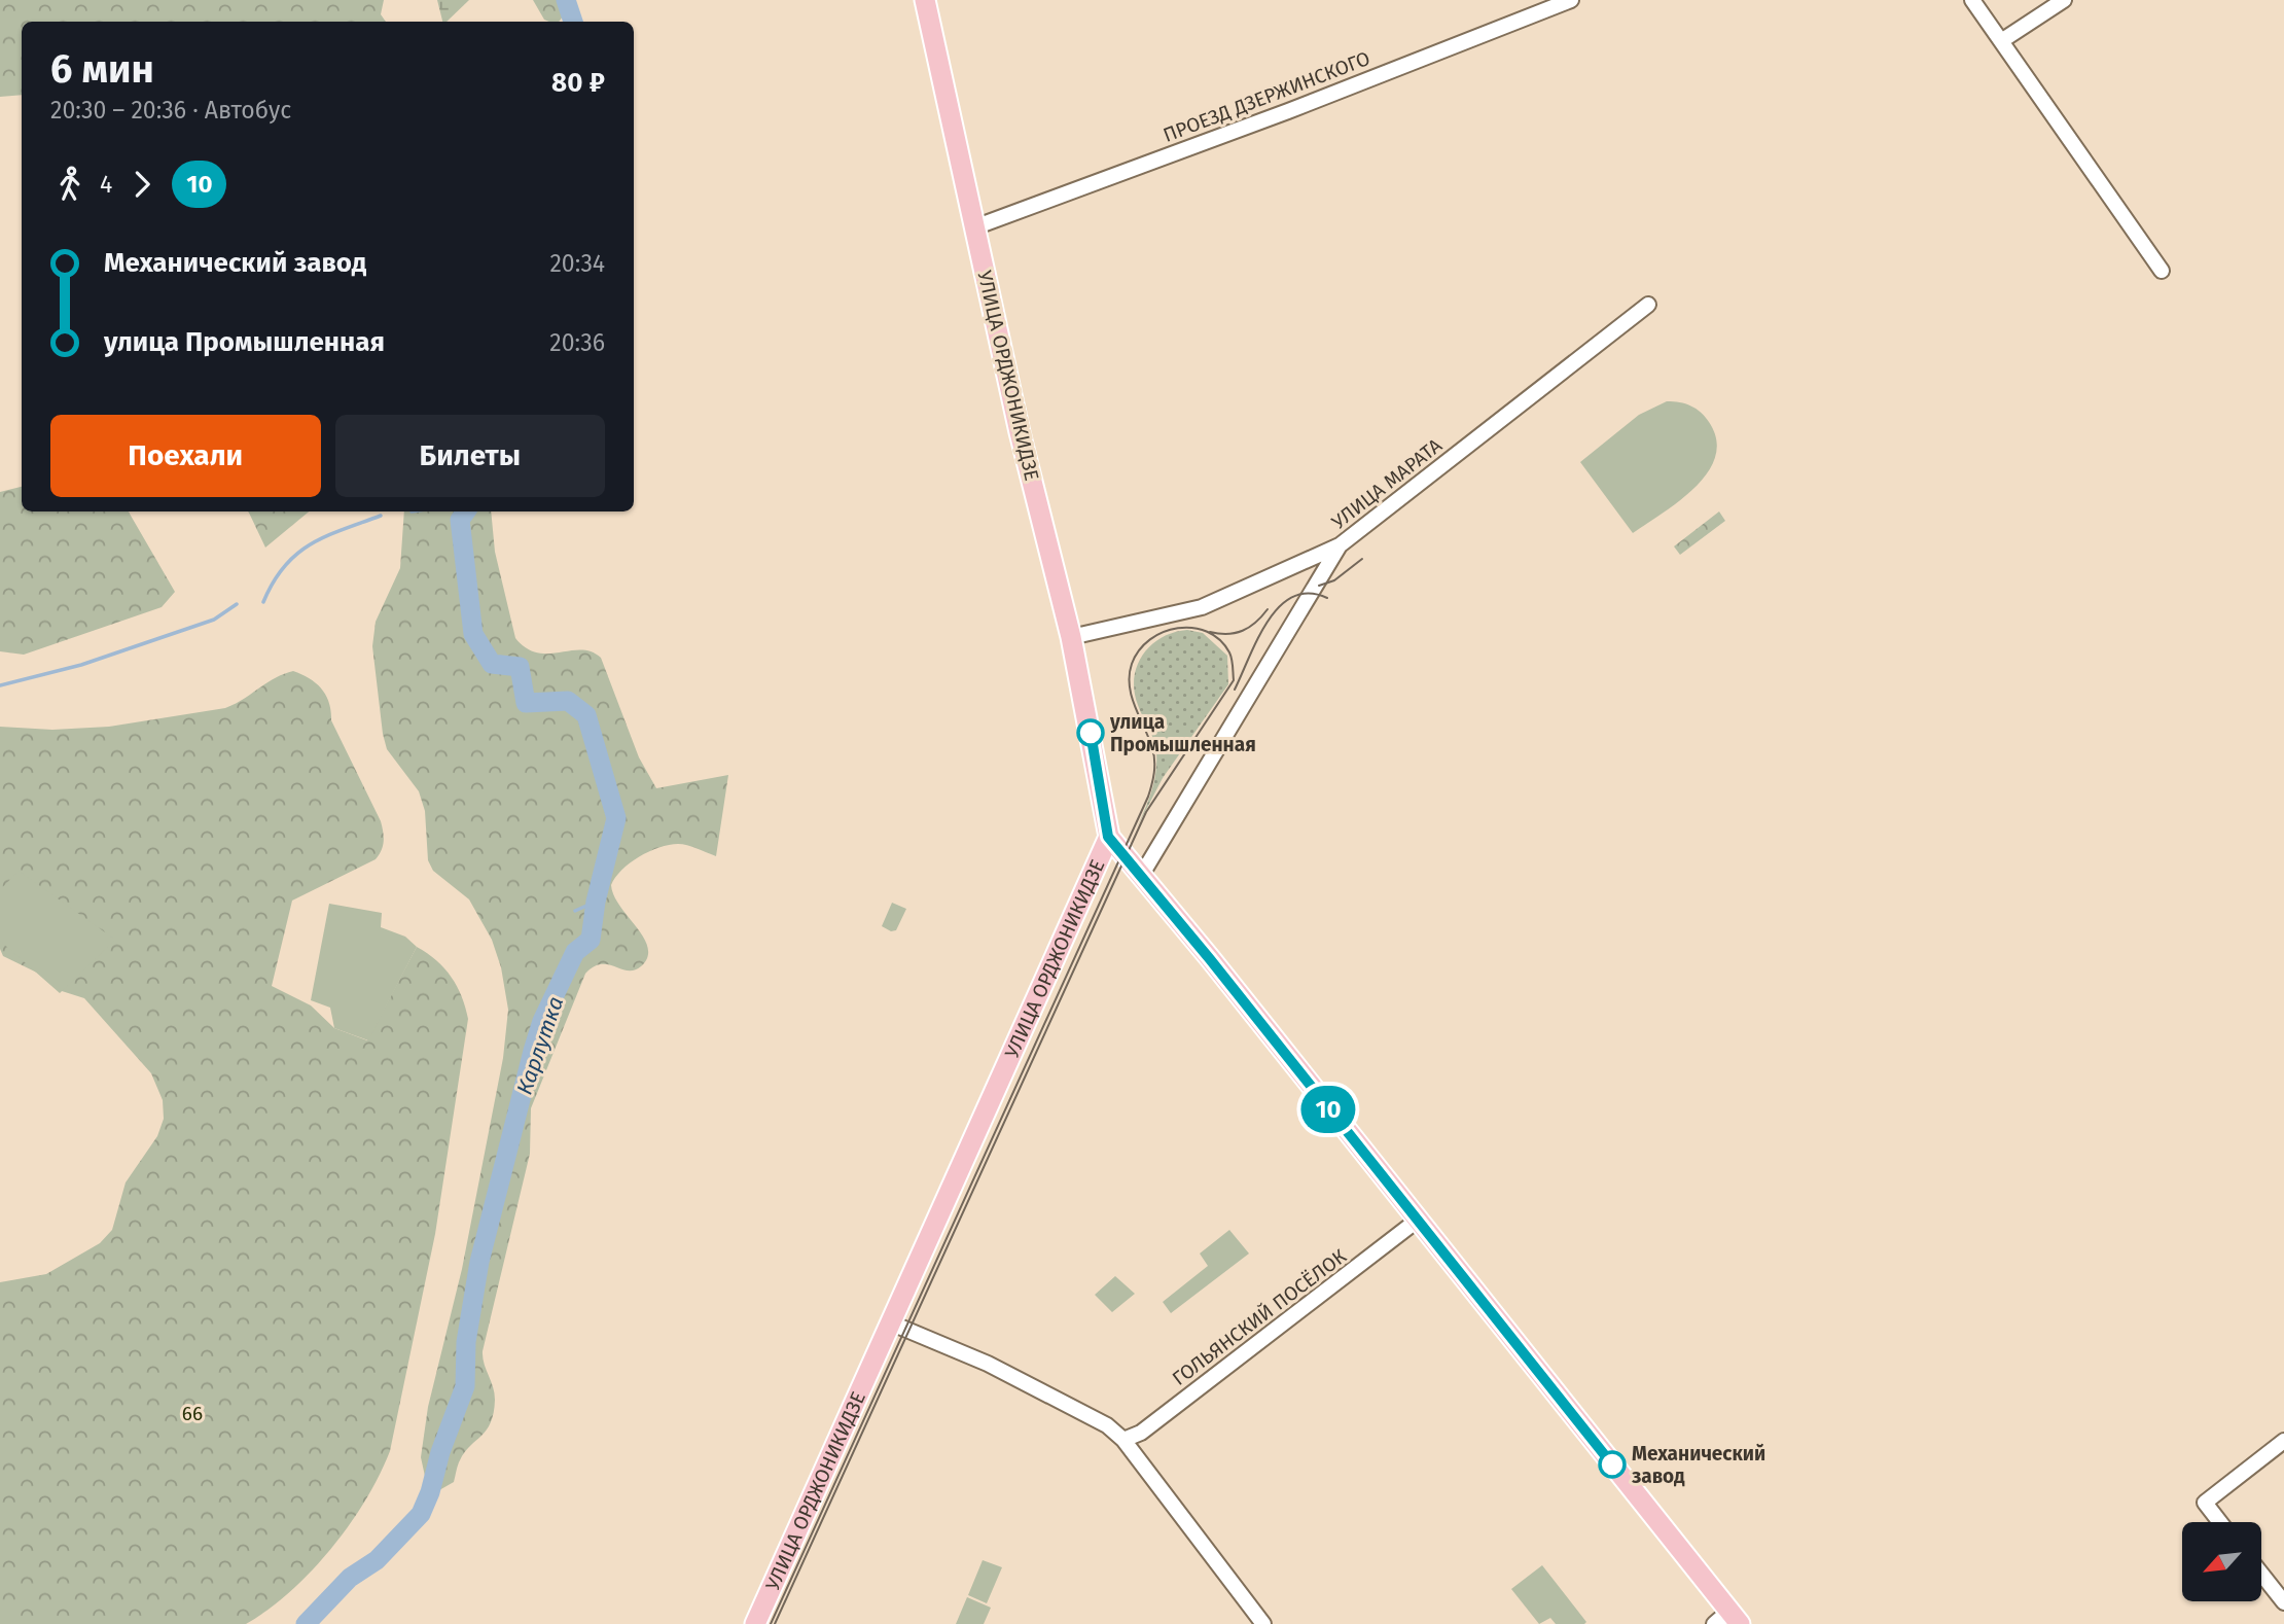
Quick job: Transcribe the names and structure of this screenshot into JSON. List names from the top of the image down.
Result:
{
  "streets": {
    "main road": ["УЛИЦА ОРДЖОНИКИДЗЕ"],
    "street": ["ПРОЕЗД ДЗЕРЖИНСКОГО", "УЛИЦА МАРАТА", "ГОЛЬЯНСКИЙ ПОСЁЛОК"]
  },
  "crossings": [
    ["ПРОЕЗД ДЗЕРЖИНСКОГО", "УЛИЦА ОРДЖОНИКИДЗЕ"],
    ["УЛИЦА ОРДЖОНИКИДЗЕ", "УЛИЦА МАРАТА"]
  ],
  "water": ["Карлутка"],
  "parks": ["66"],
  "places": ["улица Промышленная", "Механический завод"],
  "lines": ["bus line 10"],
  "north": "bottom left",
  "page": {
    "on_map": "10",
    "heading": ["6 мин", "20:30 – 20:36 · Автобус", "80 ₽"],
    "legs": ["4", "10"],
    "list": [
      {
        "name": "Механический завод",
        "value": "20:34"
      },
      {
        "name": "улица Промышленная",
        "value": "20:36"
      }
    ],
    "buttons": ["Поехали", "Билеты"]
  }
}
